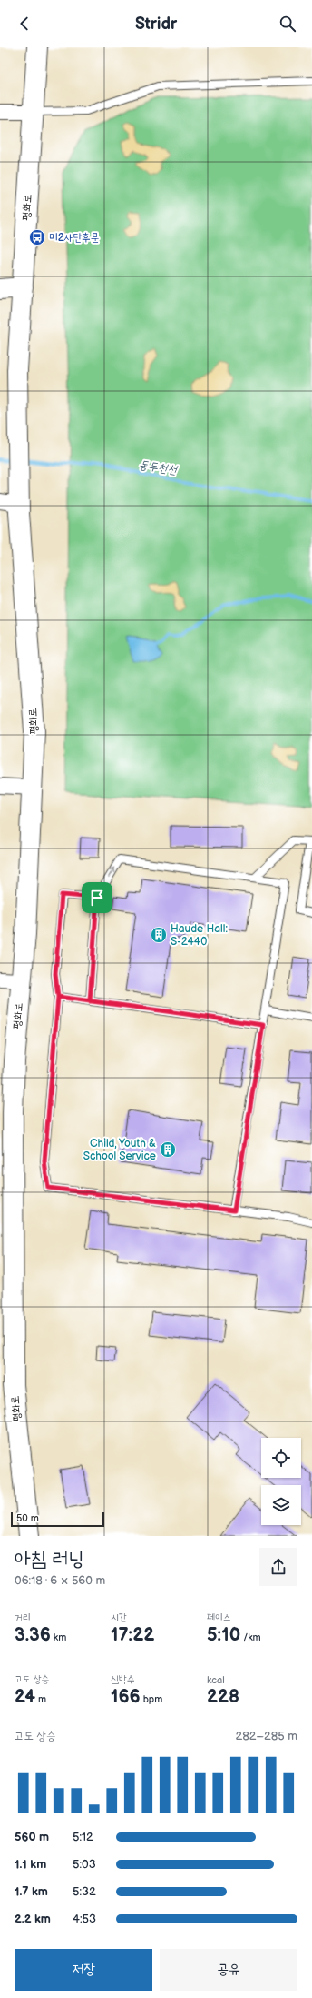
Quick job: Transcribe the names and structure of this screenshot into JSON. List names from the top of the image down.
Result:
{
  "streets": {
    "main road": ["평화로"]
  },
  "water": ["동두천천"],
  "places": {
    "bus stop": ["미2사단후문"],
    "building": ["Haude Hall: S-2440", "Child, Youth & School Service"]
  },
  "scale_bar": "50 m",
  "page": {
    "header": "Stridr",
    "scale": "50 m",
    "heading": ["아침 러닝", "06:18 · 6 × 560 m"],
    "stats": [
      ["거리", "3.36 km"],
      ["시간", "17:22"],
      ["페이스", "5:10 /km"],
      ["고도 상승", "24 m"],
      ["심박수", "166 bpm"],
      ["kcal", "228"]
    ],
    "chart": ["고도 상승", "282–285 m"],
    "list": [
      {
        "name": "560 m",
        "note": "5:12"
      },
      {
        "name": "1.1 km",
        "note": "5:03"
      },
      {
        "name": "1.7 km",
        "note": "5:32"
      },
      {
        "name": "2.2 km",
        "note": "4:53"
      }
    ],
    "buttons": ["저장", "공유"]
  }
}
